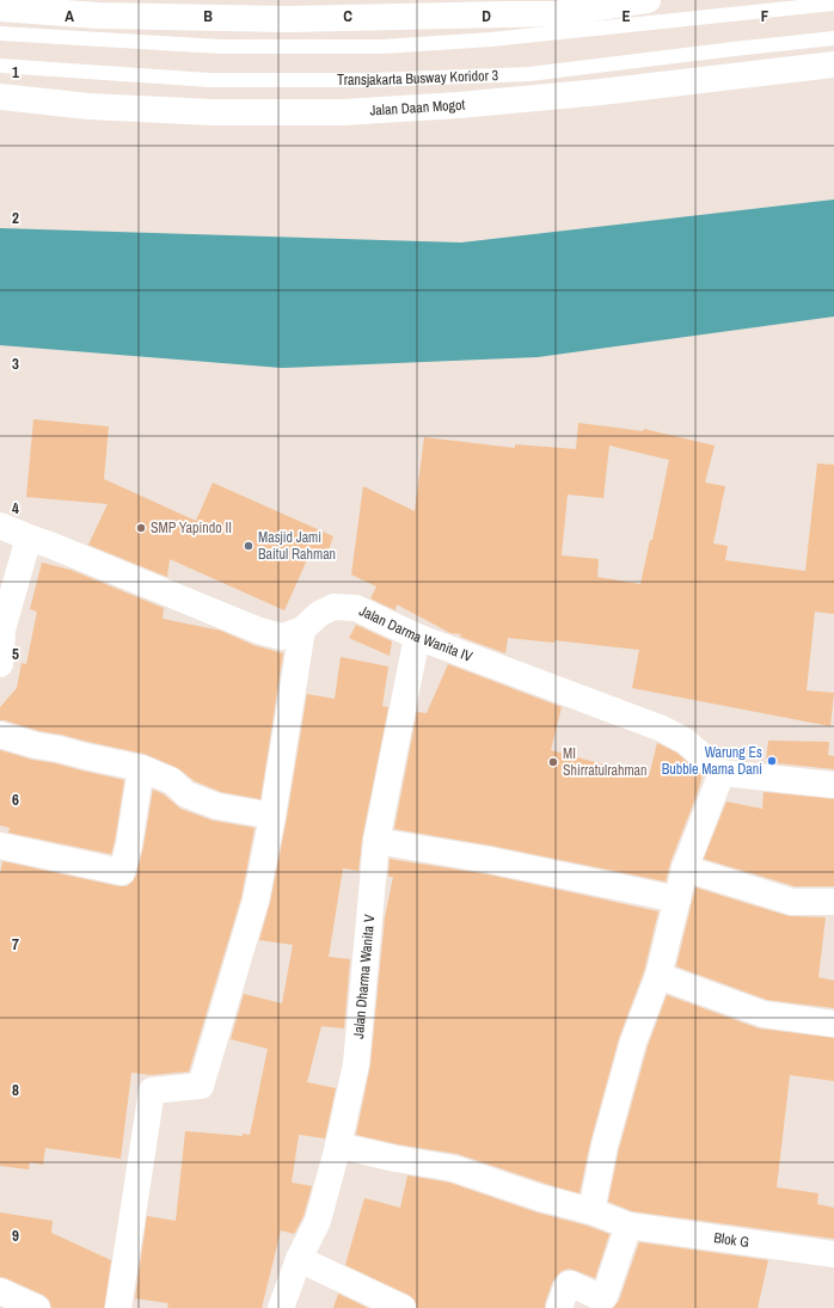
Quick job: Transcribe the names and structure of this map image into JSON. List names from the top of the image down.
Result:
{
  "streets": {
    "main road": [
      "Jalan Daan Mogot",
      "Jalan Darma Wanita IV",
      "Jalan Dharma Wanita V",
      "Blok G"
    ],
    "lane": ["Transjakarta Busway Koridor 3"]
  },
  "crossings": [
    ["Jalan Darma Wanita IV", "Jalan Dharma Wanita V"],
    ["Jalan Dharma Wanita V", "Blok G"]
  ],
  "places": [
    "SMP Yapindo II",
    "Masjid Jami Baitul Rahman",
    "Warung Es Bubble Mama Dani",
    "MI Shirratulrahman"
  ],
  "grid": {
    "columns": [
      "A",
      "B",
      "C",
      "D",
      "E",
      "F"
    ],
    "rows": [
      "1",
      "2",
      "3",
      "4",
      "5",
      "6",
      "7",
      "8",
      "9"
    ]
  }
}
